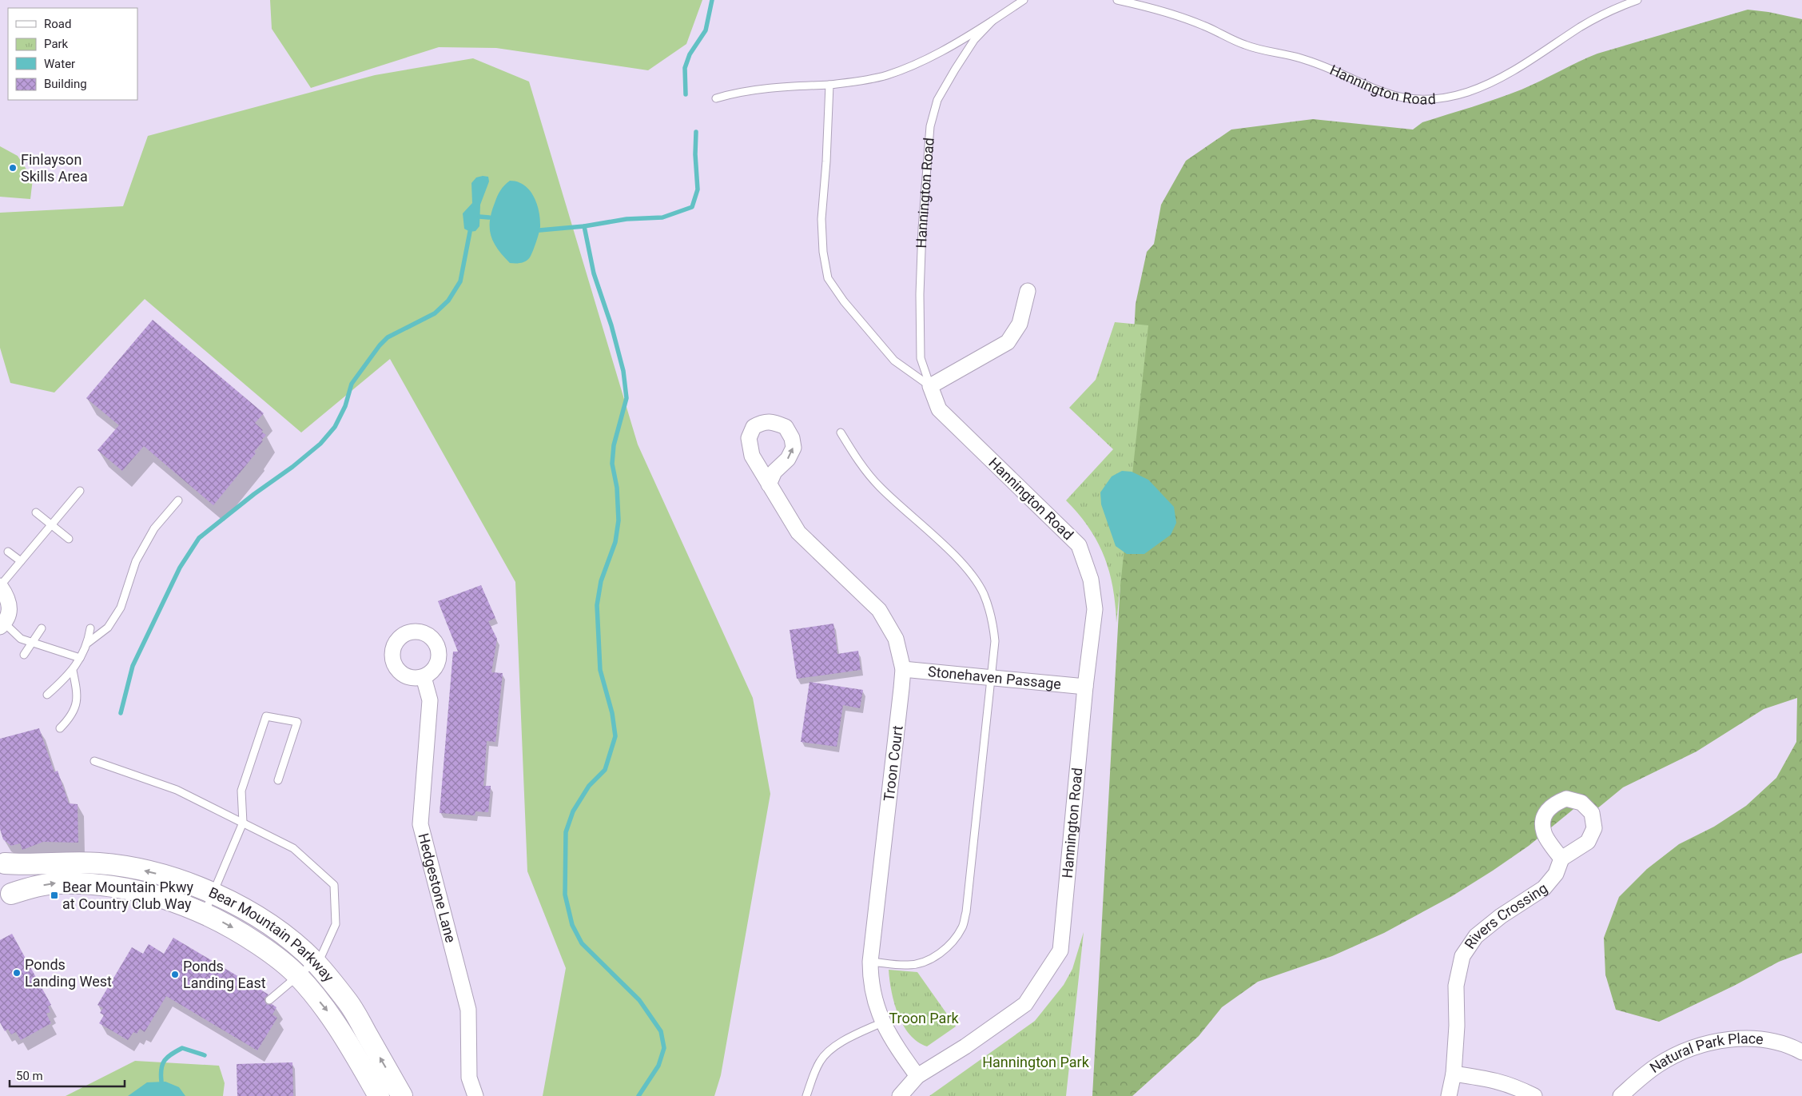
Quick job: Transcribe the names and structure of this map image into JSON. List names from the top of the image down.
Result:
{
  "streets": {
    "street": [
      "Hannington Road",
      "Stonehaven Passage",
      "Troon Court",
      "Hedgestone Lane",
      "Rivers Crossing",
      "Bear Mountain Parkway",
      "Natural Park Place"
    ]
  },
  "crossings": [
    ["Hannington Road", "Stonehaven Passage"],
    ["Hannington Road", "Troon Court"],
    ["Stonehaven Passage", "Troon Court"]
  ],
  "parks": ["Troon Park", "Hannington Park"],
  "places": {
    "other": ["Finlayson Skills Area", "Ponds Landing West", "Ponds Landing East"],
    "transit": ["Bear Mountain Pkwy at Country Club Way"]
  },
  "legend": [
    "Road",
    "Park",
    "Water",
    "Building"
  ],
  "scale_bar": "50 m"
}
